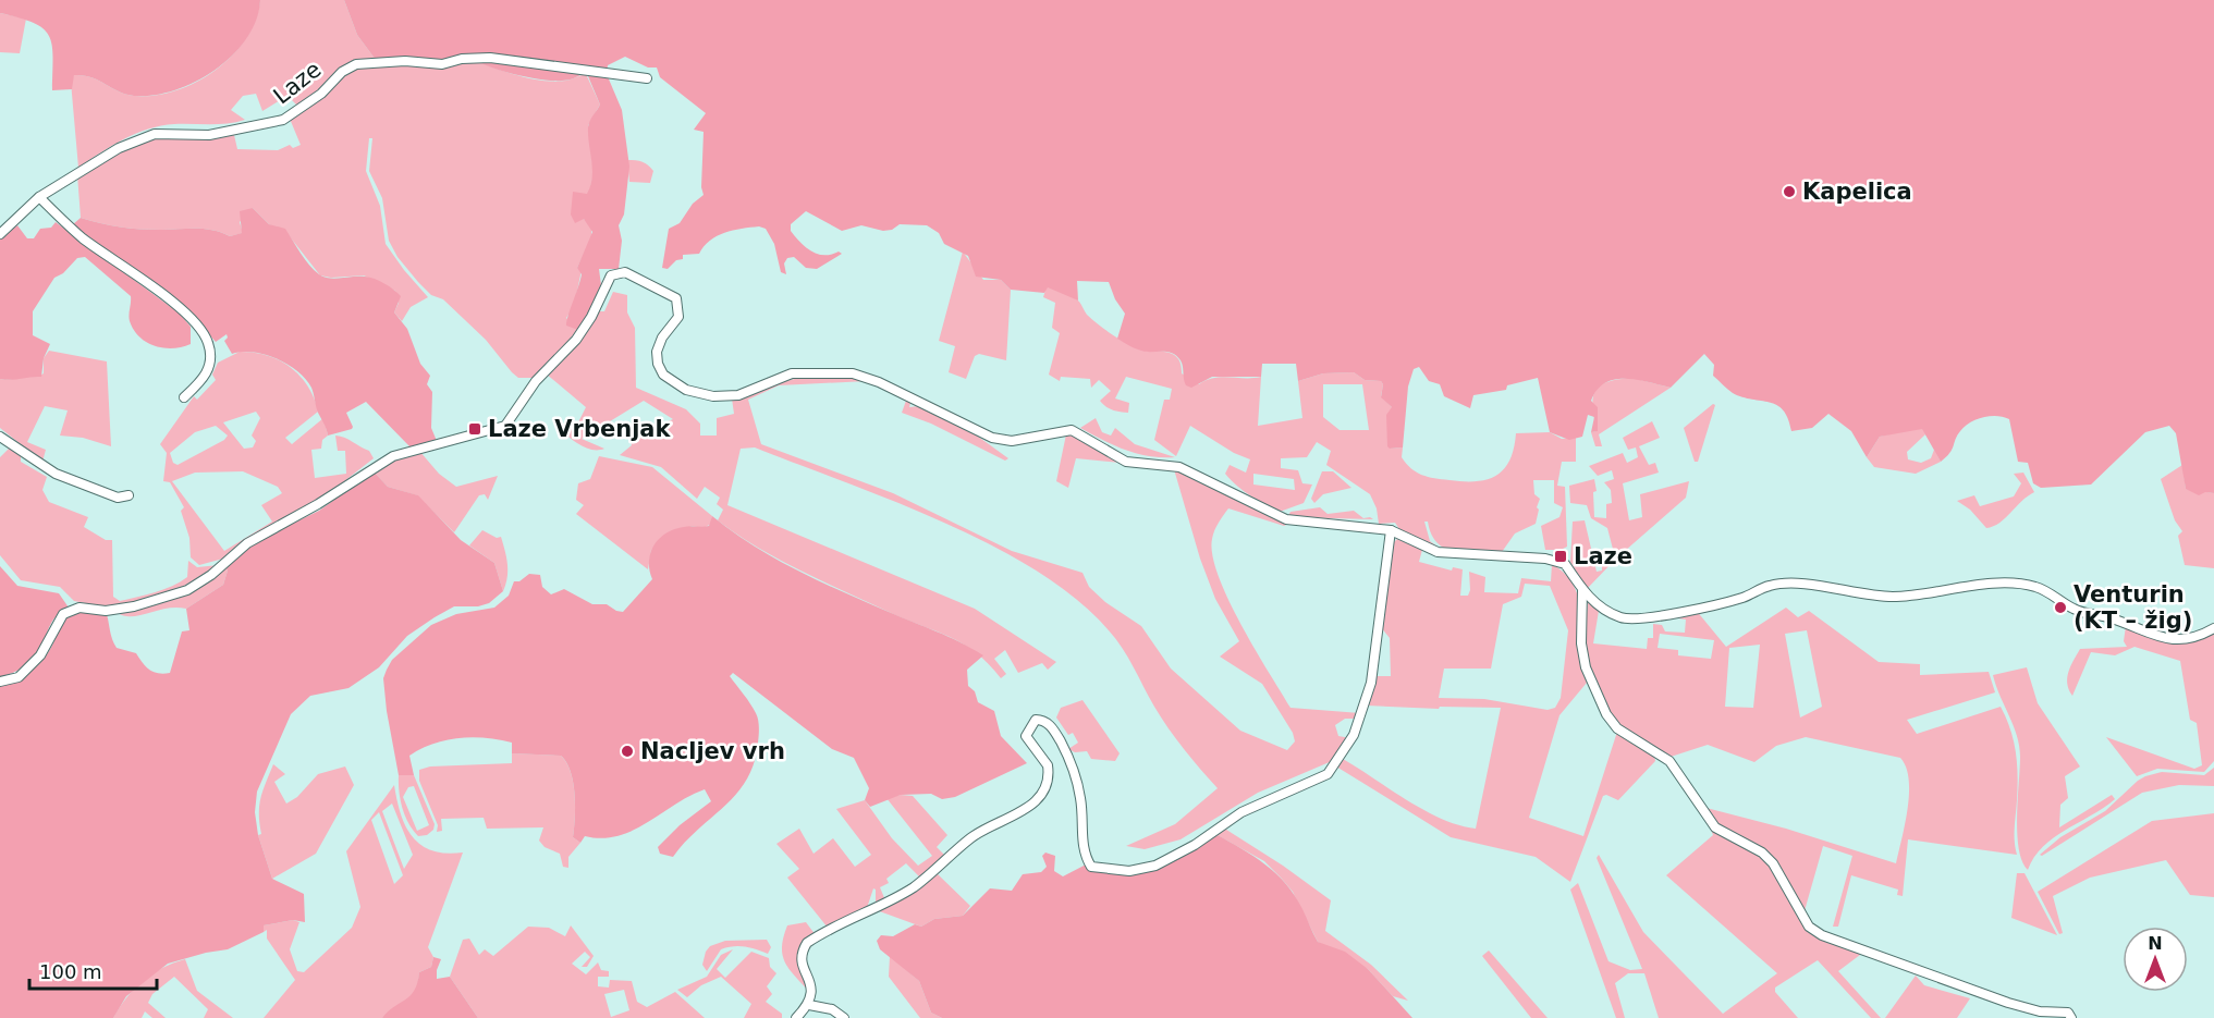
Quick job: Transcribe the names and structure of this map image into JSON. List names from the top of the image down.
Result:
{
  "streets": {
    "street": ["Laze"]
  },
  "places": {
    "other": ["Kapelica", "Venturin (KT – žig)", "Nacljev vrh"],
    "transit": ["Laze Vrbenjak", "Laze"]
  },
  "scale_bar": "100 m",
  "north": "top"
}
